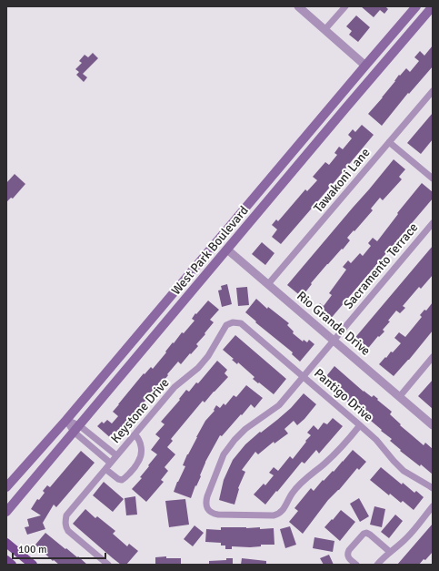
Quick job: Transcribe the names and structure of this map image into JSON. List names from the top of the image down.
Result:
{
  "streets": {
    "main road": ["West Park Boulevard"],
    "street": [
      "Tawakoni Lane",
      "Sacramento Terrace",
      "Rio Grande Drive",
      "Pantigo Drive",
      "Keystone Drive"
    ]
  },
  "crossings": [
    ["Tawakoni Lane", "Rio Grande Drive"],
    ["West Park Boulevard", "Rio Grande Drive"],
    ["Sacramento Terrace", "Rio Grande Drive"],
    ["Sacramento Terrace", "Pantigo Drive"],
    ["Pantigo Drive", "Keystone Drive"]
  ],
  "scale_bar": "100 m"
}
